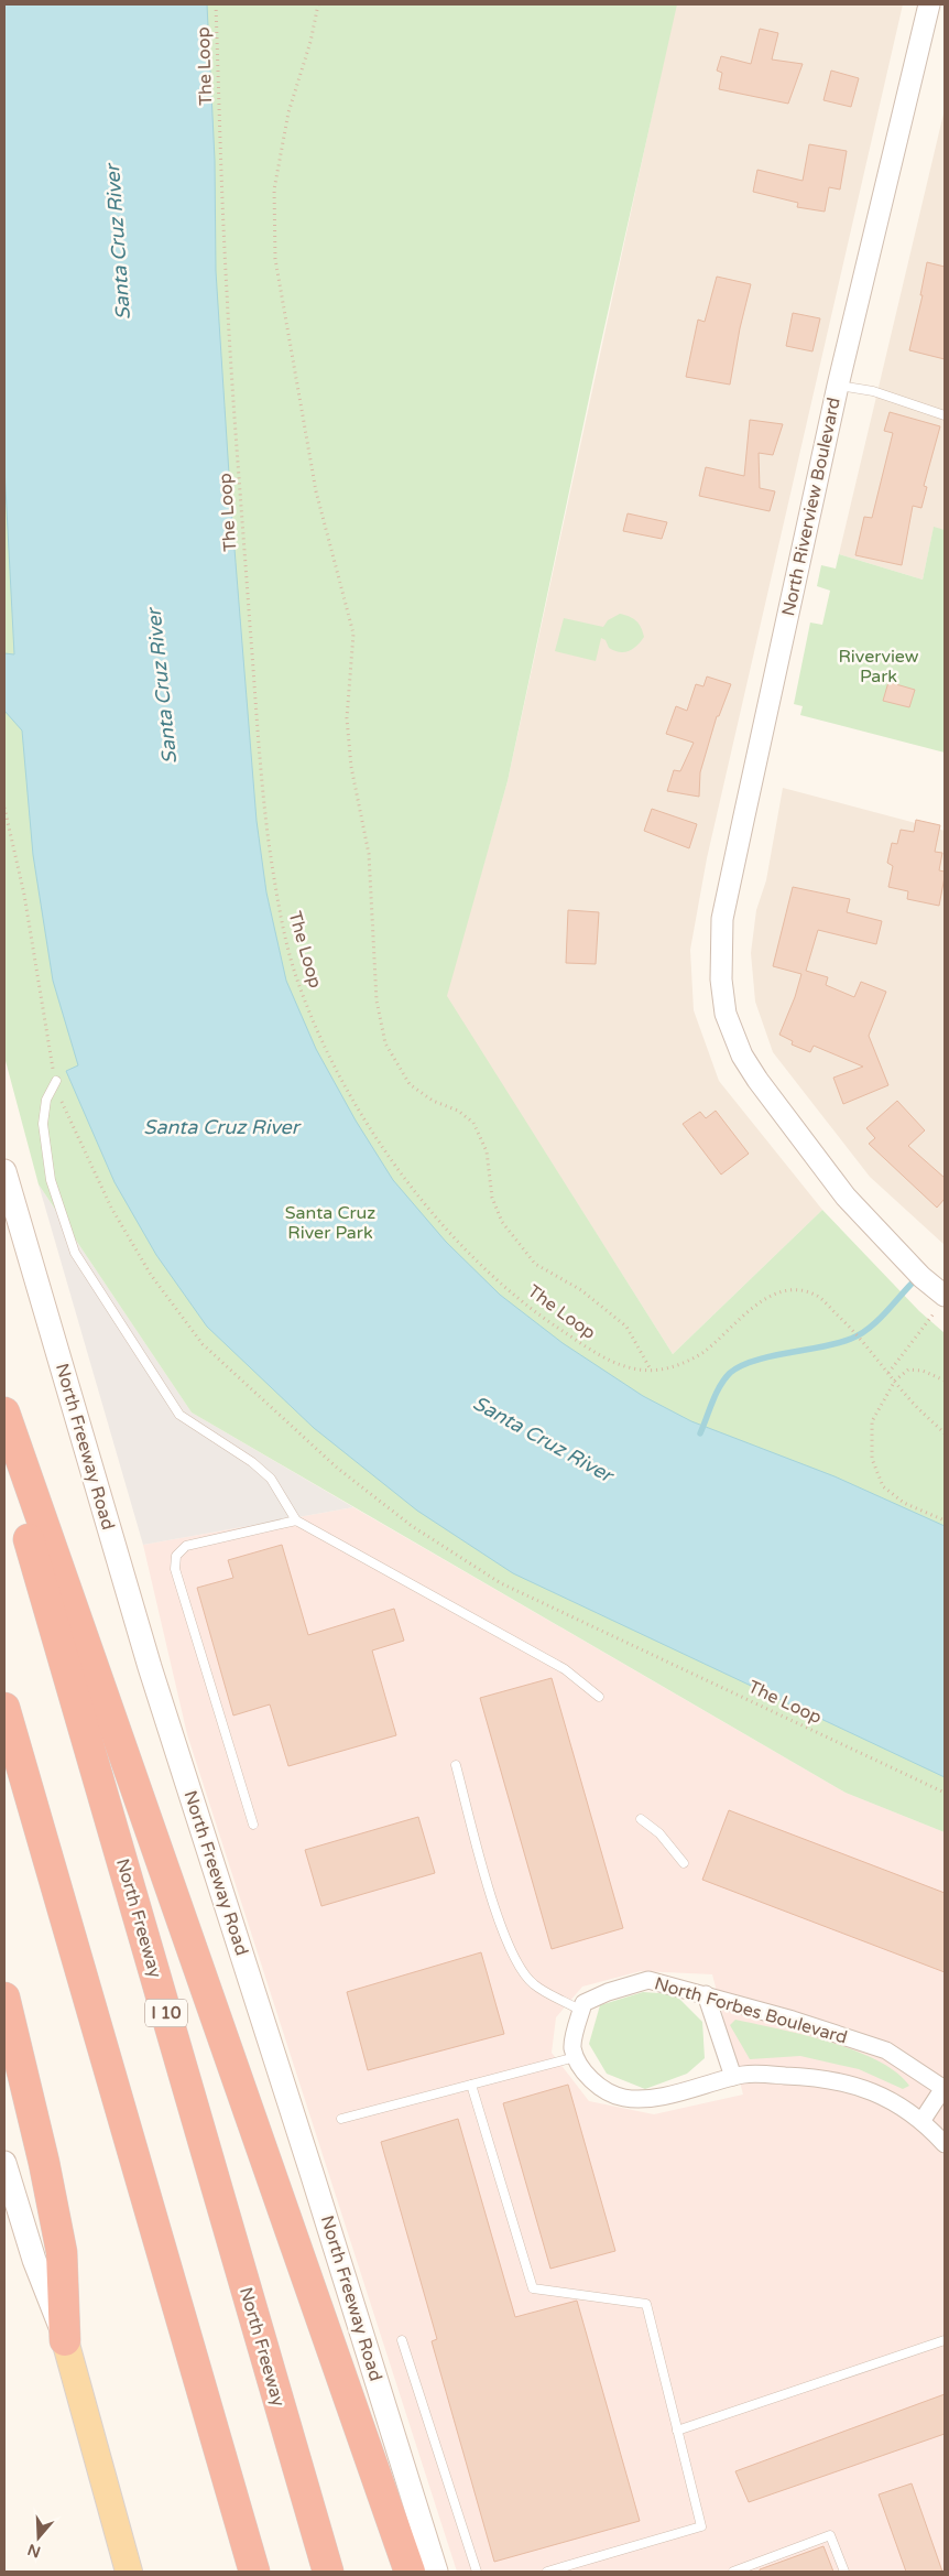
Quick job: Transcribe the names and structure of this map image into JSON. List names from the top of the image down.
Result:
{
  "streets": {
    "highway": ["North Freeway", "I 10"],
    "main road": ["North Freeway Road"],
    "street": ["North Riverview Boulevard", "North Forbes Boulevard"],
    "path": ["The Loop"]
  },
  "water": ["Santa Cruz River"],
  "parks": ["Riverview Park", "Santa Cruz River Park"],
  "north": "bottom"
}
